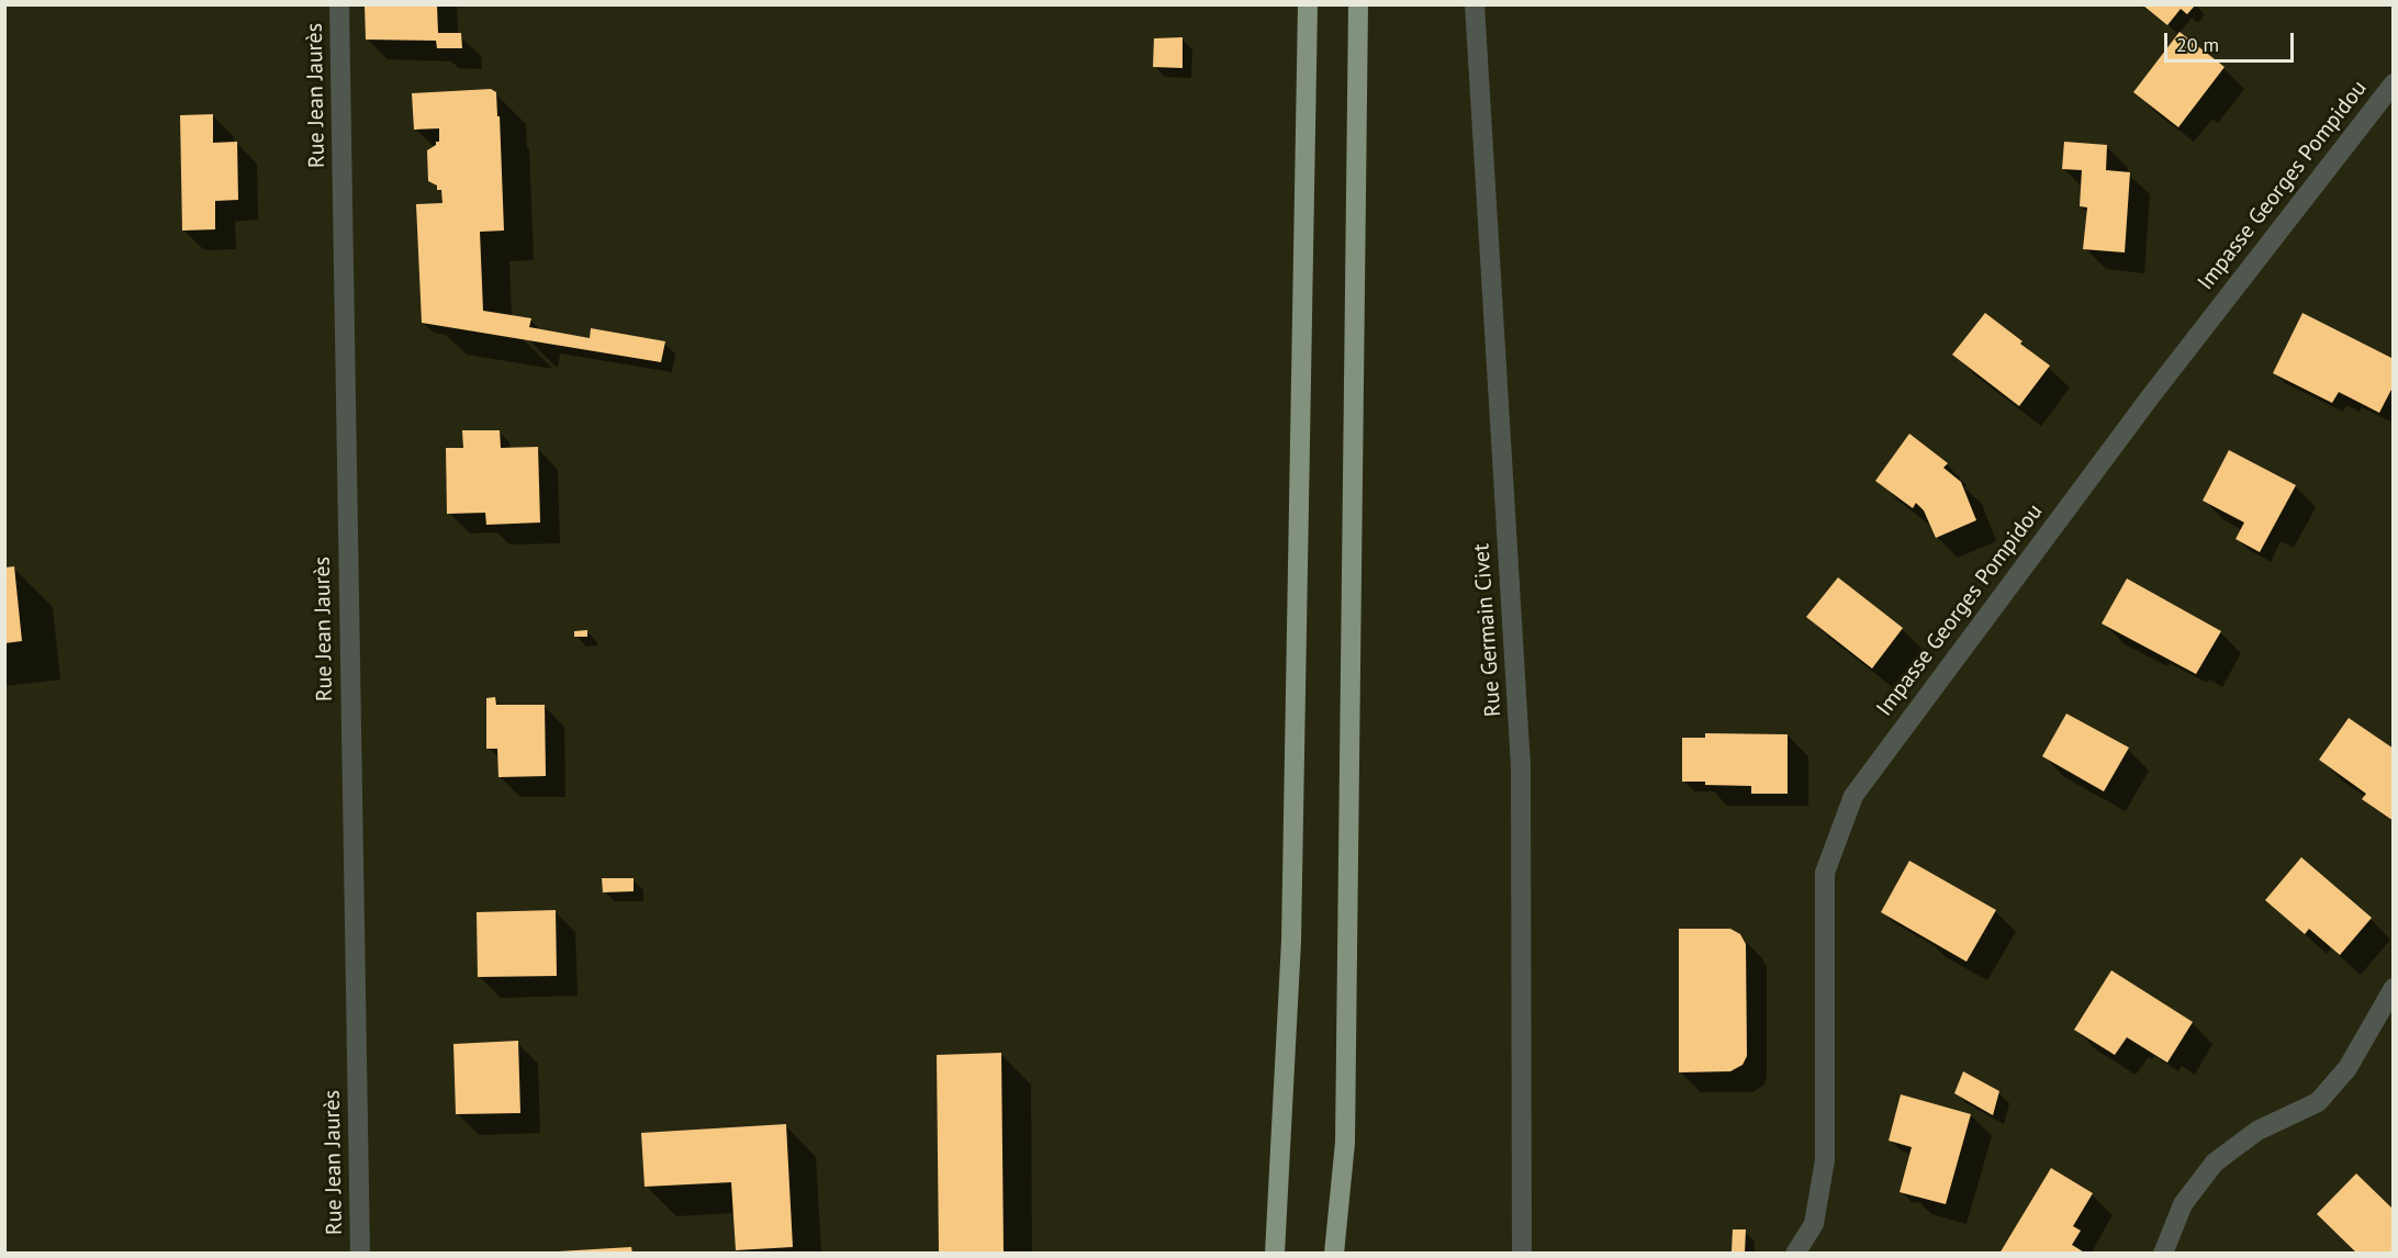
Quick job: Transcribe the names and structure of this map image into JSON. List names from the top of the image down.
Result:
{
  "streets": {
    "street": ["Rue Jean Jaurès", "Impasse Georges Pompidou", "Rue Germain Civet"]
  },
  "scale_bar": "20 m"
}
